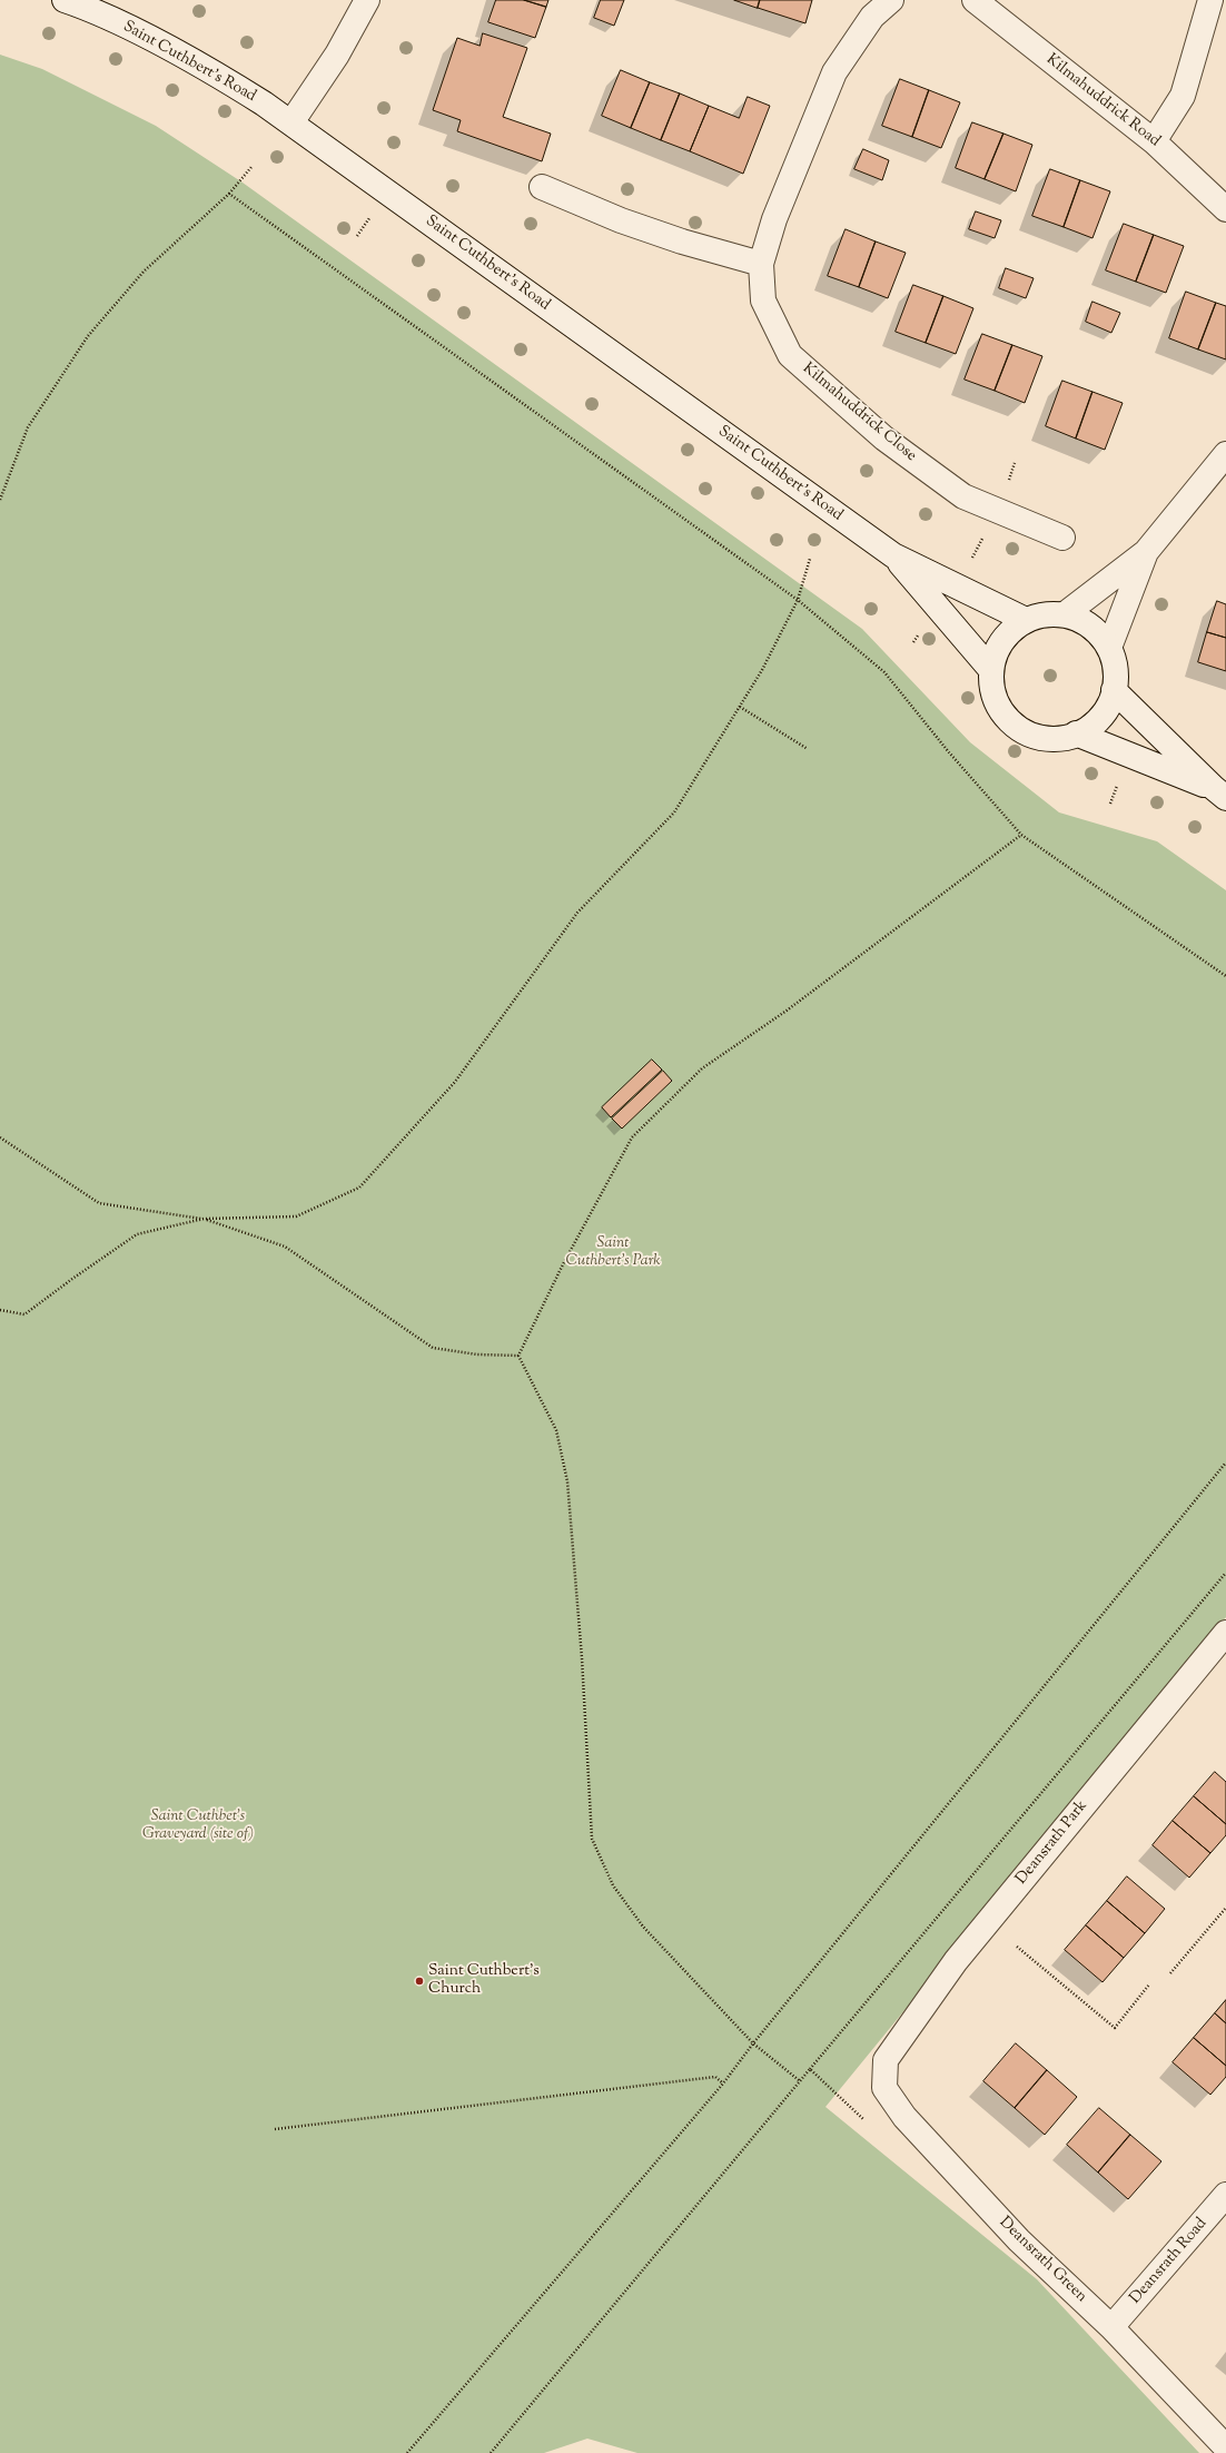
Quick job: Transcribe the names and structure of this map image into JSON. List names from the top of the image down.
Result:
{
  "streets": {
    "street": [
      "Saint Cuthbert’s Road",
      "Kilmahuddrick Road",
      "Kilmahuddrick Close",
      "Deansrath Park",
      "Deansrath Green",
      "Deansrath Road"
    ]
  },
  "crossings": [
    ["Deansrath Park", "Deansrath Green"],
    ["Deansrath Green", "Deansrath Road"]
  ],
  "parks": ["Saint Cuthbert's Park", "Saint Cuthbet's Graveyard (site of)"],
  "places": ["Saint Cuthbert's Church"]
}
